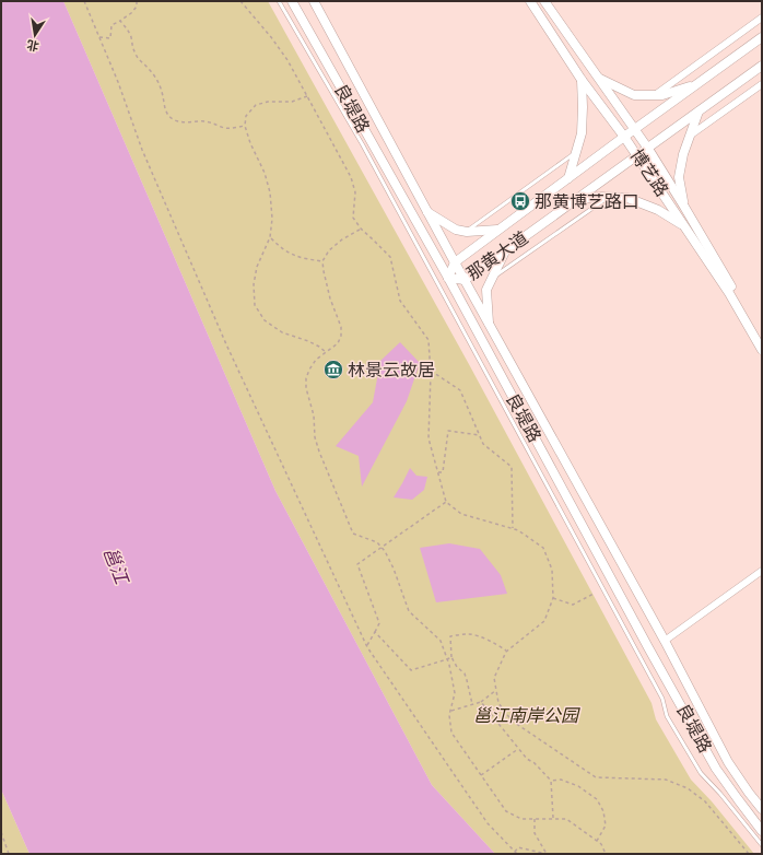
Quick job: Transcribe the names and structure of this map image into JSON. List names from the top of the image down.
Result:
{
  "streets": {
    "main road": ["良堤路", "博艺路", "那黄大道"]
  },
  "crossings": [
    ["良堤路", "那黄大道"],
    ["博艺路", "那黄大道"]
  ],
  "water": ["邕江"],
  "parks": ["邕江南岸公园"],
  "places": {
    "bus stop": ["那黄博艺路口"],
    "museum": ["林景云故居"]
  },
  "north": "bottom"
}
